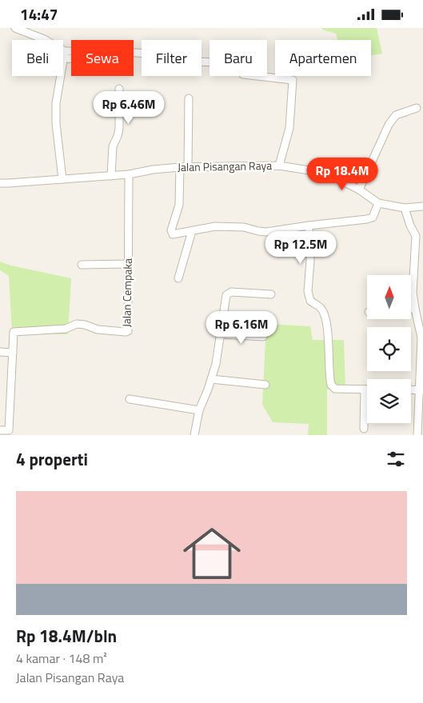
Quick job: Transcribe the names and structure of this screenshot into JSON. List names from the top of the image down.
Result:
{
  "streets": {
    "street": ["Jalan Pisangan Raya", "Jalan Cempaka"]
  },
  "crossings": [
    ["Jalan Pisangan Raya", "Jalan Cempaka"]
  ],
  "north": "top",
  "page": {
    "status": "14:47",
    "chip": [
      "Beli",
      "Sewa",
      "Filter",
      "Baru",
      "Apartemen"
    ],
    "price": [
      "Rp 6.46M",
      "Rp 18.4M",
      "Rp 12.5M",
      "Rp 6.16M"
    ],
    "heading": "4 properti",
    "list": [
      {
        "name": "Rp 18.4M/bln",
        "note": "4 kamar · 148 m² · Jalan Pisangan Raya"
      }
    ]
  }
}
